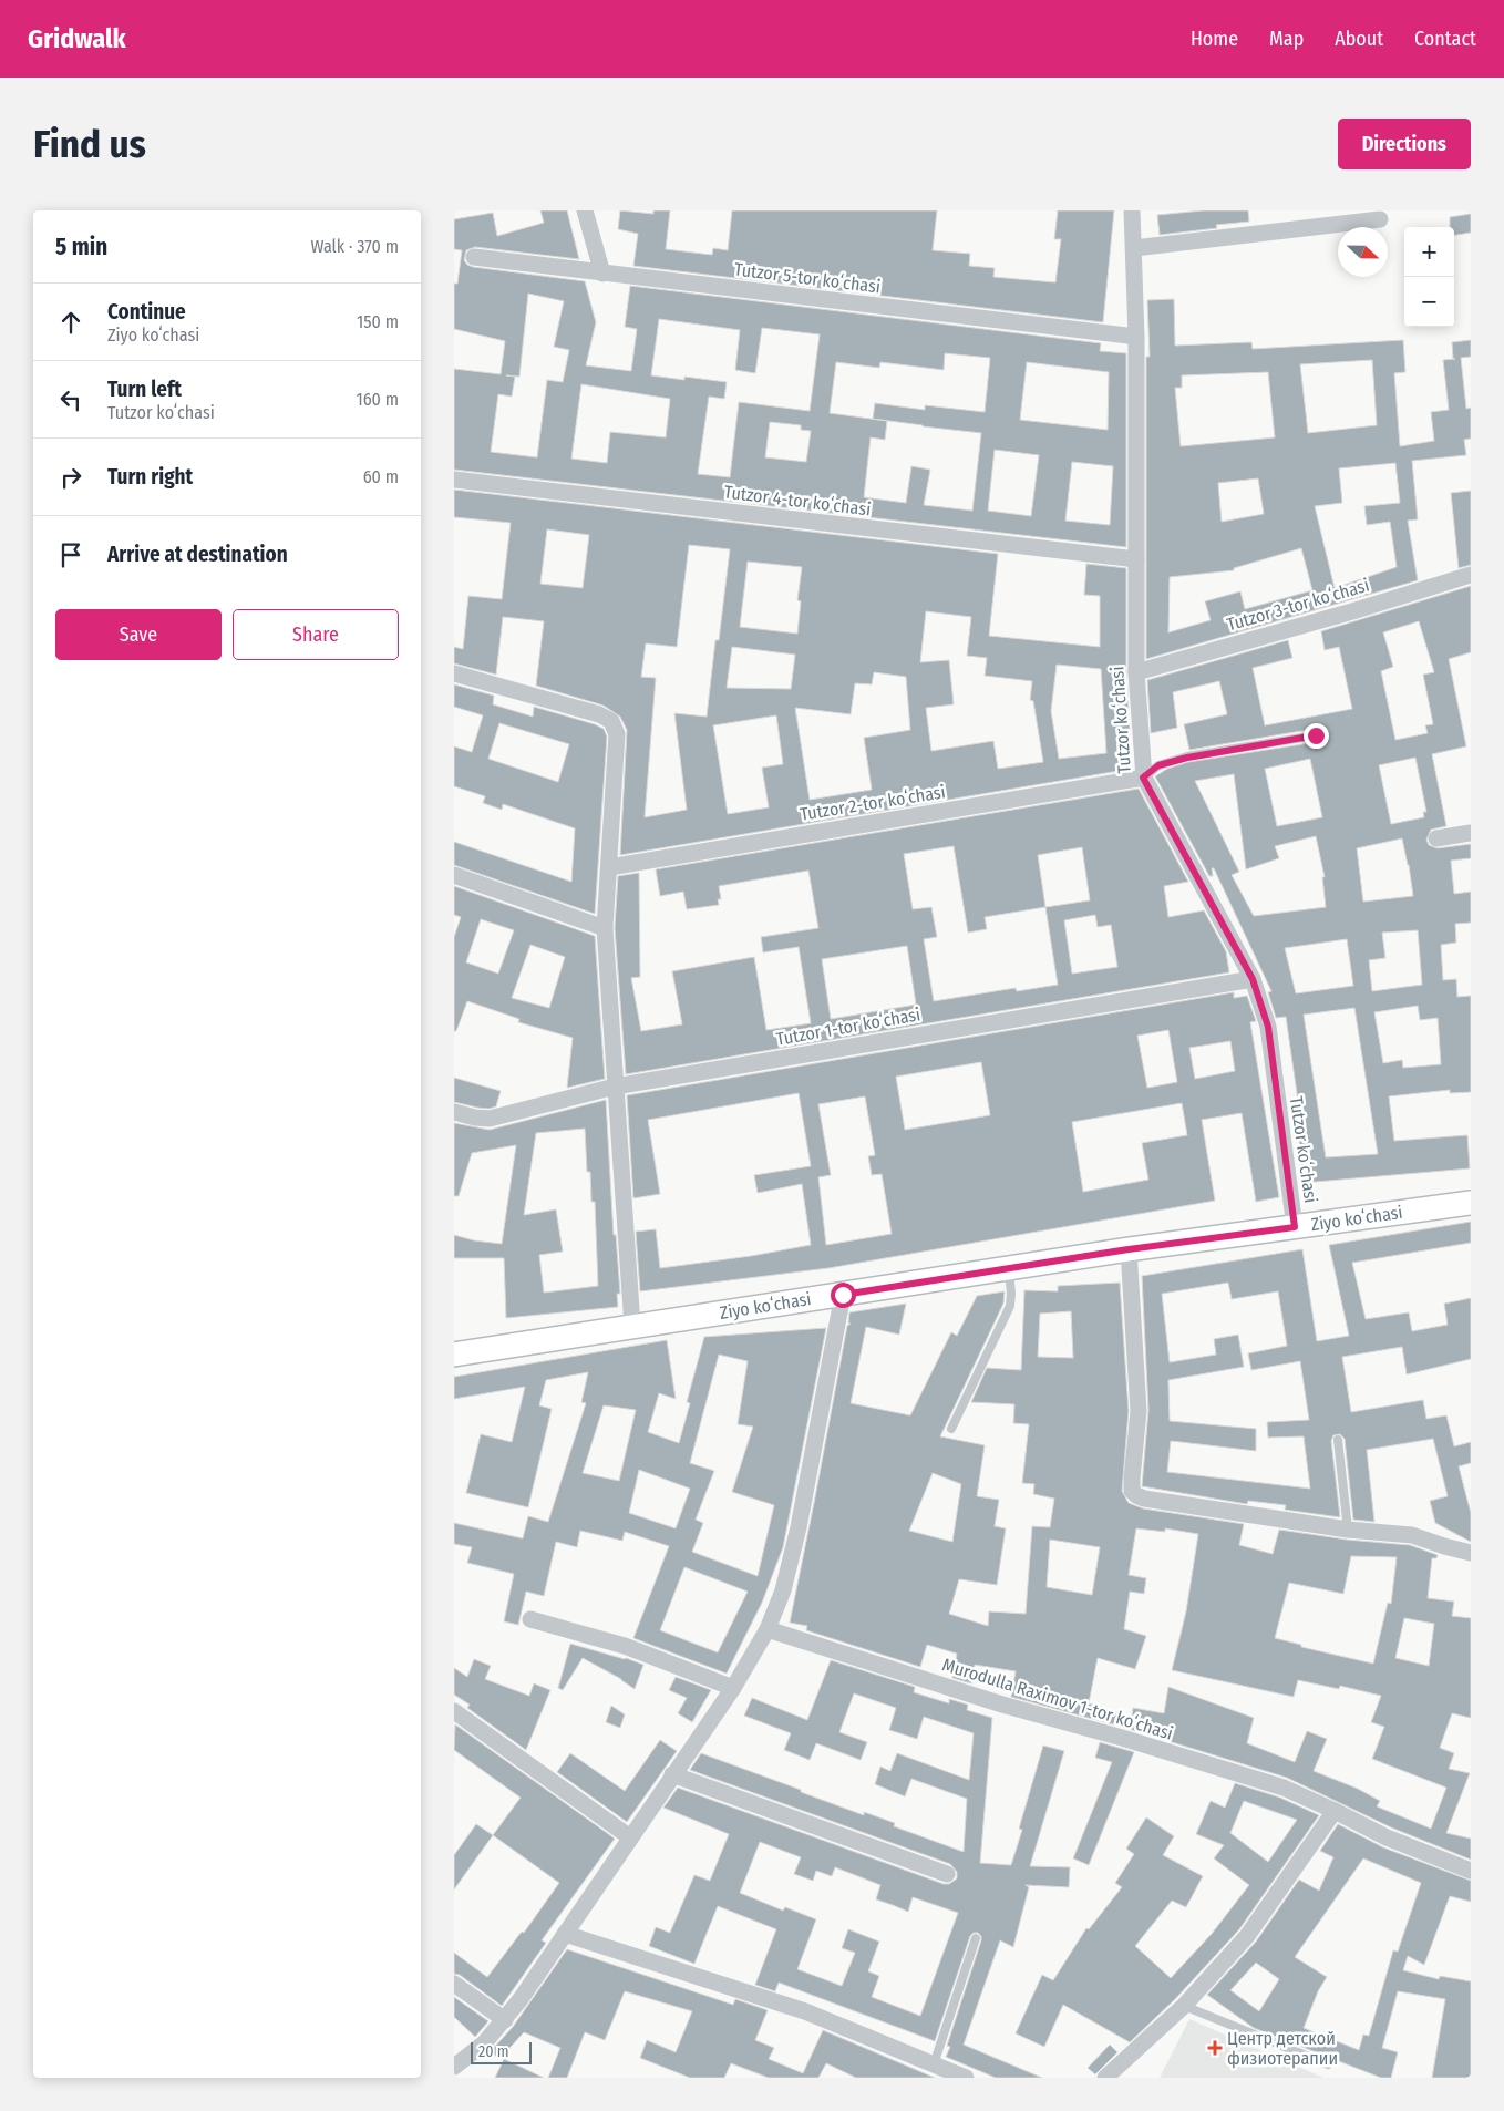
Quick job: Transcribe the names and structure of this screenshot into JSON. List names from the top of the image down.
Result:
{
  "streets": {
    "street": [
      "Tutzor 5-tor koʻchasi",
      "Tutzor 4-tor koʻchasi",
      "Tutzor 3-tor koʻchasi",
      "Tutzor koʻchasi",
      "Tutzor 2-tor koʻchasi",
      "Tutzor 1-tor koʻchasi",
      "Ziyo koʻchasi",
      "Murodulla Raximov 1-tor koʻchasi"
    ]
  },
  "crossings": [
    ["Tutzor 5-tor koʻchasi", "Tutzor koʻchasi"],
    ["Tutzor 4-tor koʻchasi", "Tutzor koʻchasi"],
    ["Tutzor 3-tor koʻchasi", "Tutzor koʻchasi"],
    ["Tutzor koʻchasi", "Tutzor 2-tor koʻchasi"],
    ["Tutzor koʻchasi", "Tutzor 1-tor koʻchasi"],
    ["Tutzor koʻchasi", "Ziyo koʻchasi"]
  ],
  "places": {
    "health": ["Центр детской физиотерапии"]
  },
  "scale_bar": "20 m",
  "north": "right",
  "page": {
    "header": "Gridwalk",
    "nav": [
      "Home",
      "Map",
      "About",
      "Contact"
    ],
    "buttons": [
      "Directions",
      ["Save", "Share"]
    ],
    "title": "Find us",
    "heading": ["5 min", "Walk · 370 m"],
    "map_buttons": ["+", "−"],
    "list": [
      ["Continue", "Ziyo koʻchasi", "150 m"],
      ["Turn left", "Tutzor koʻchasi", "160 m"],
      ["Turn right", "60 m"],
      "Arrive at destination"
    ],
    "scale": "20 m"
  }
}
